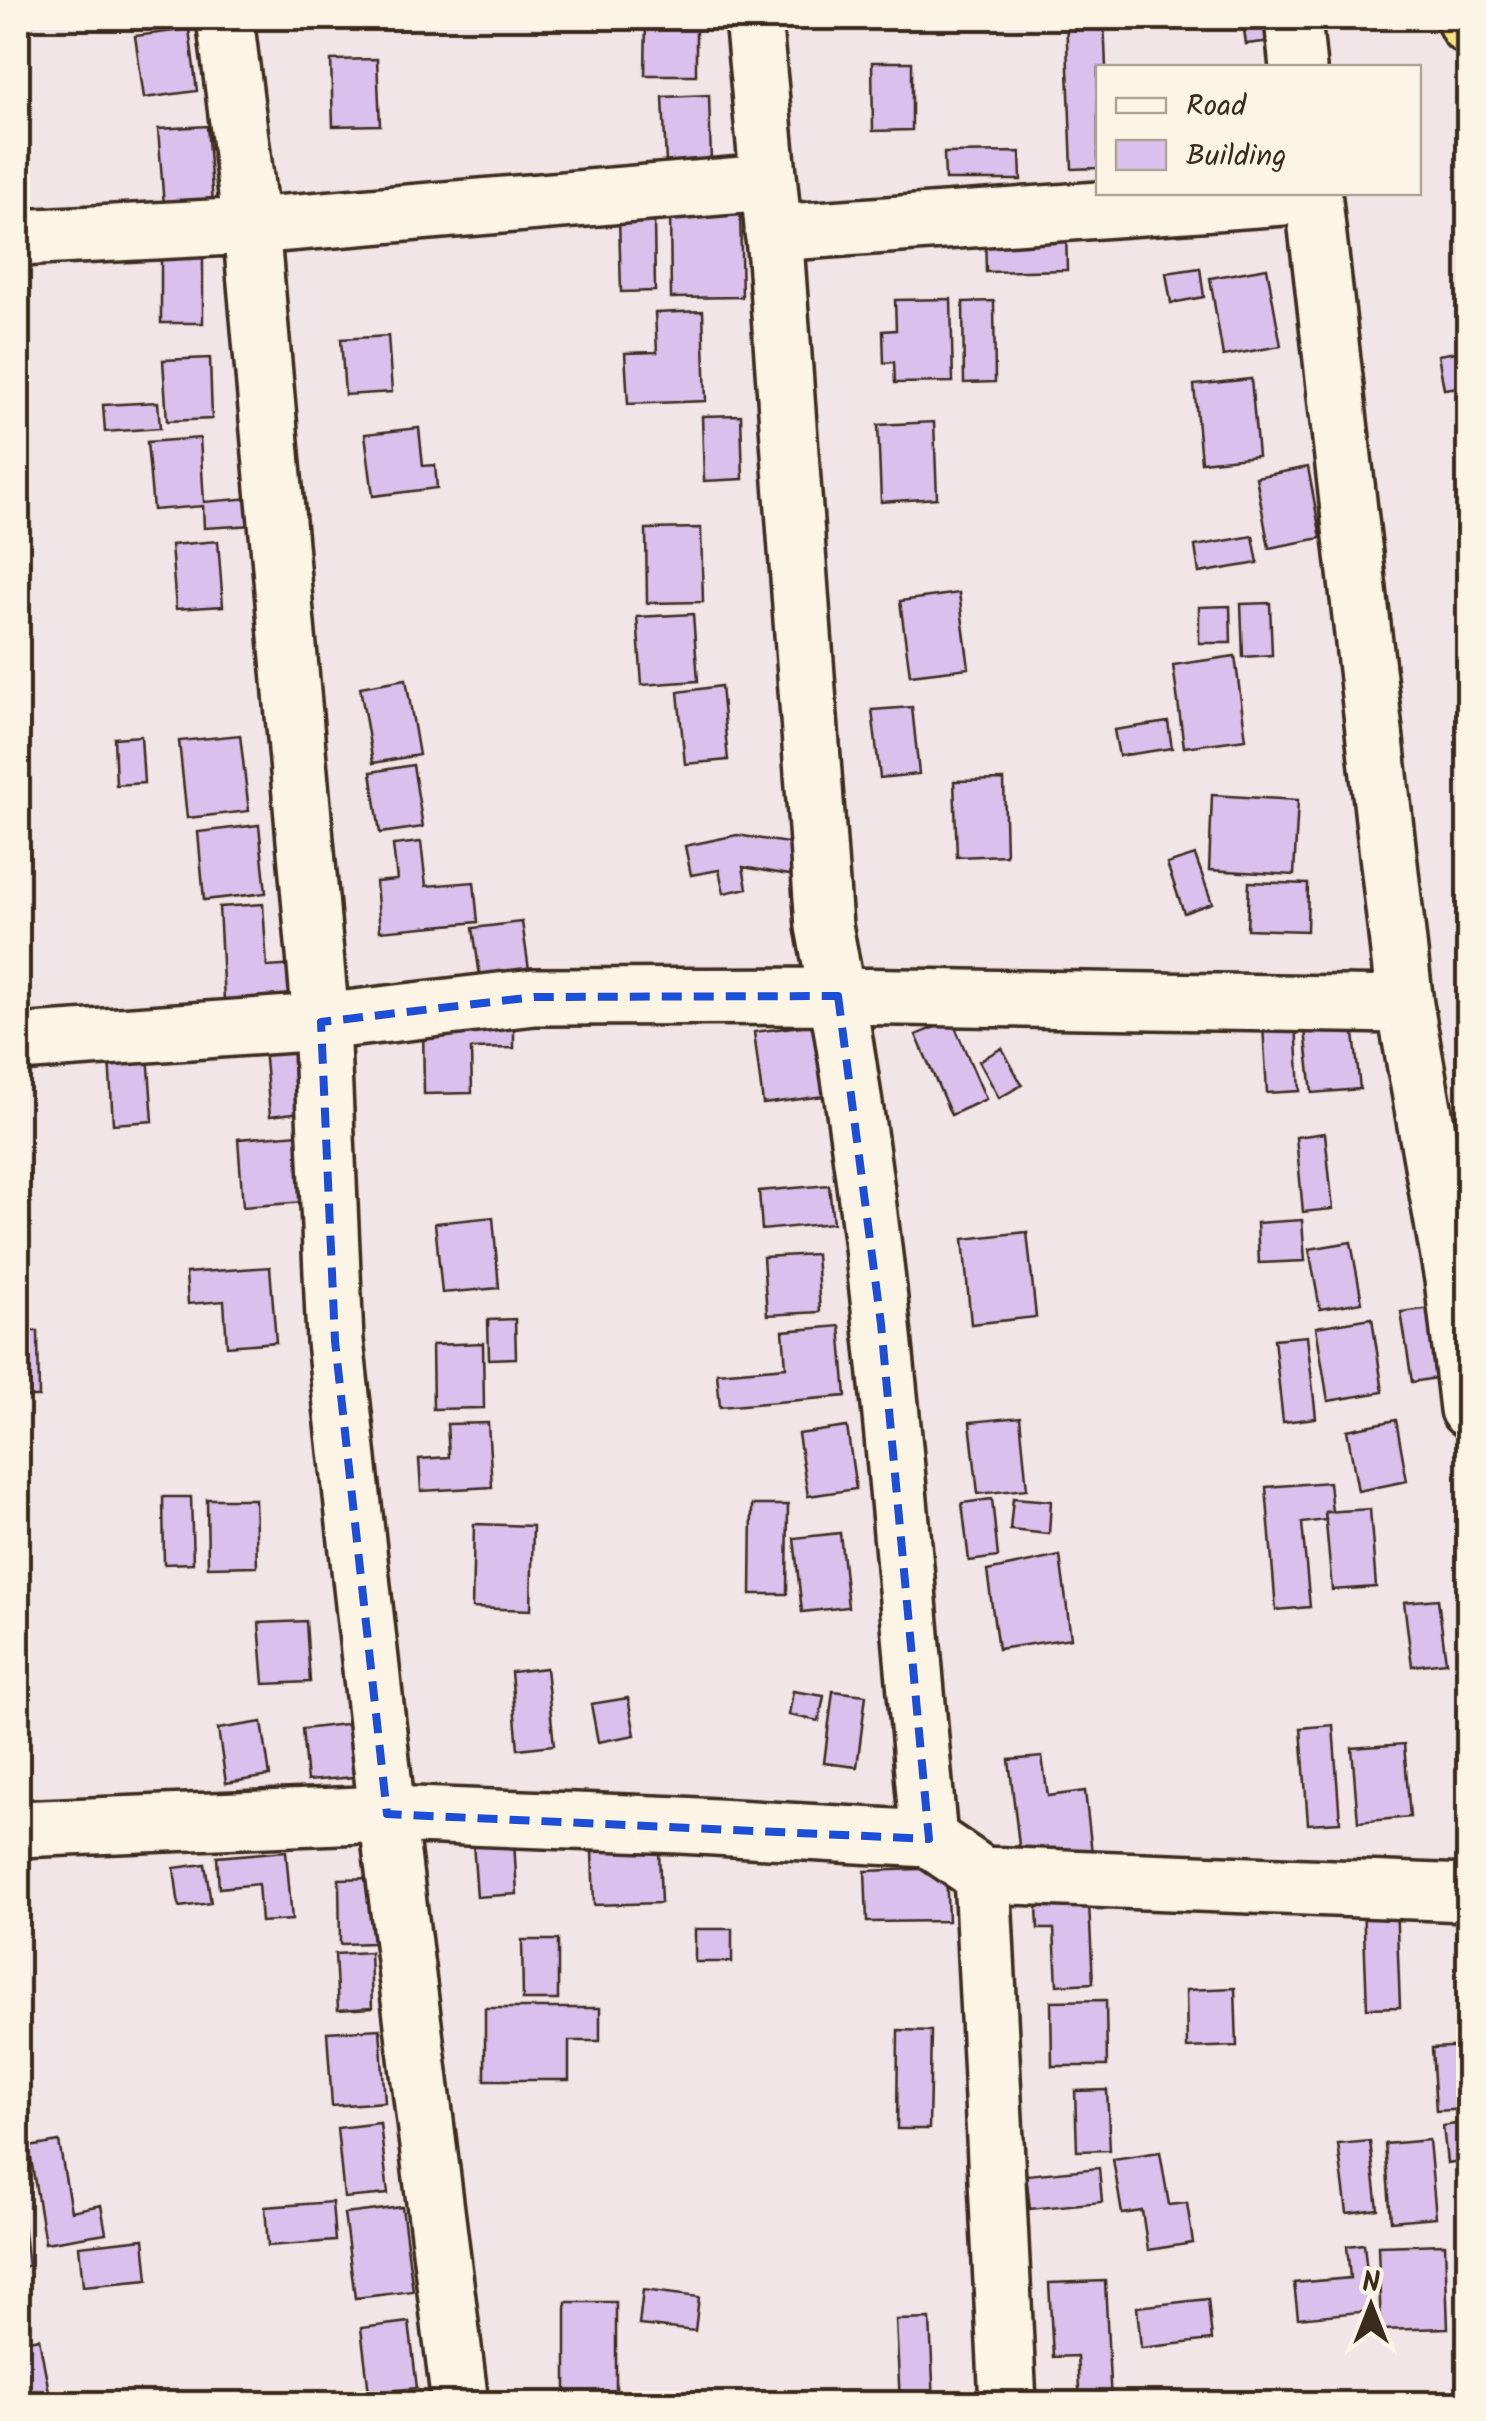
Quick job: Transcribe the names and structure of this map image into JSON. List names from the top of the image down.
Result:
{
  "legend": ["Road", "Building"],
  "north": "top"
}
